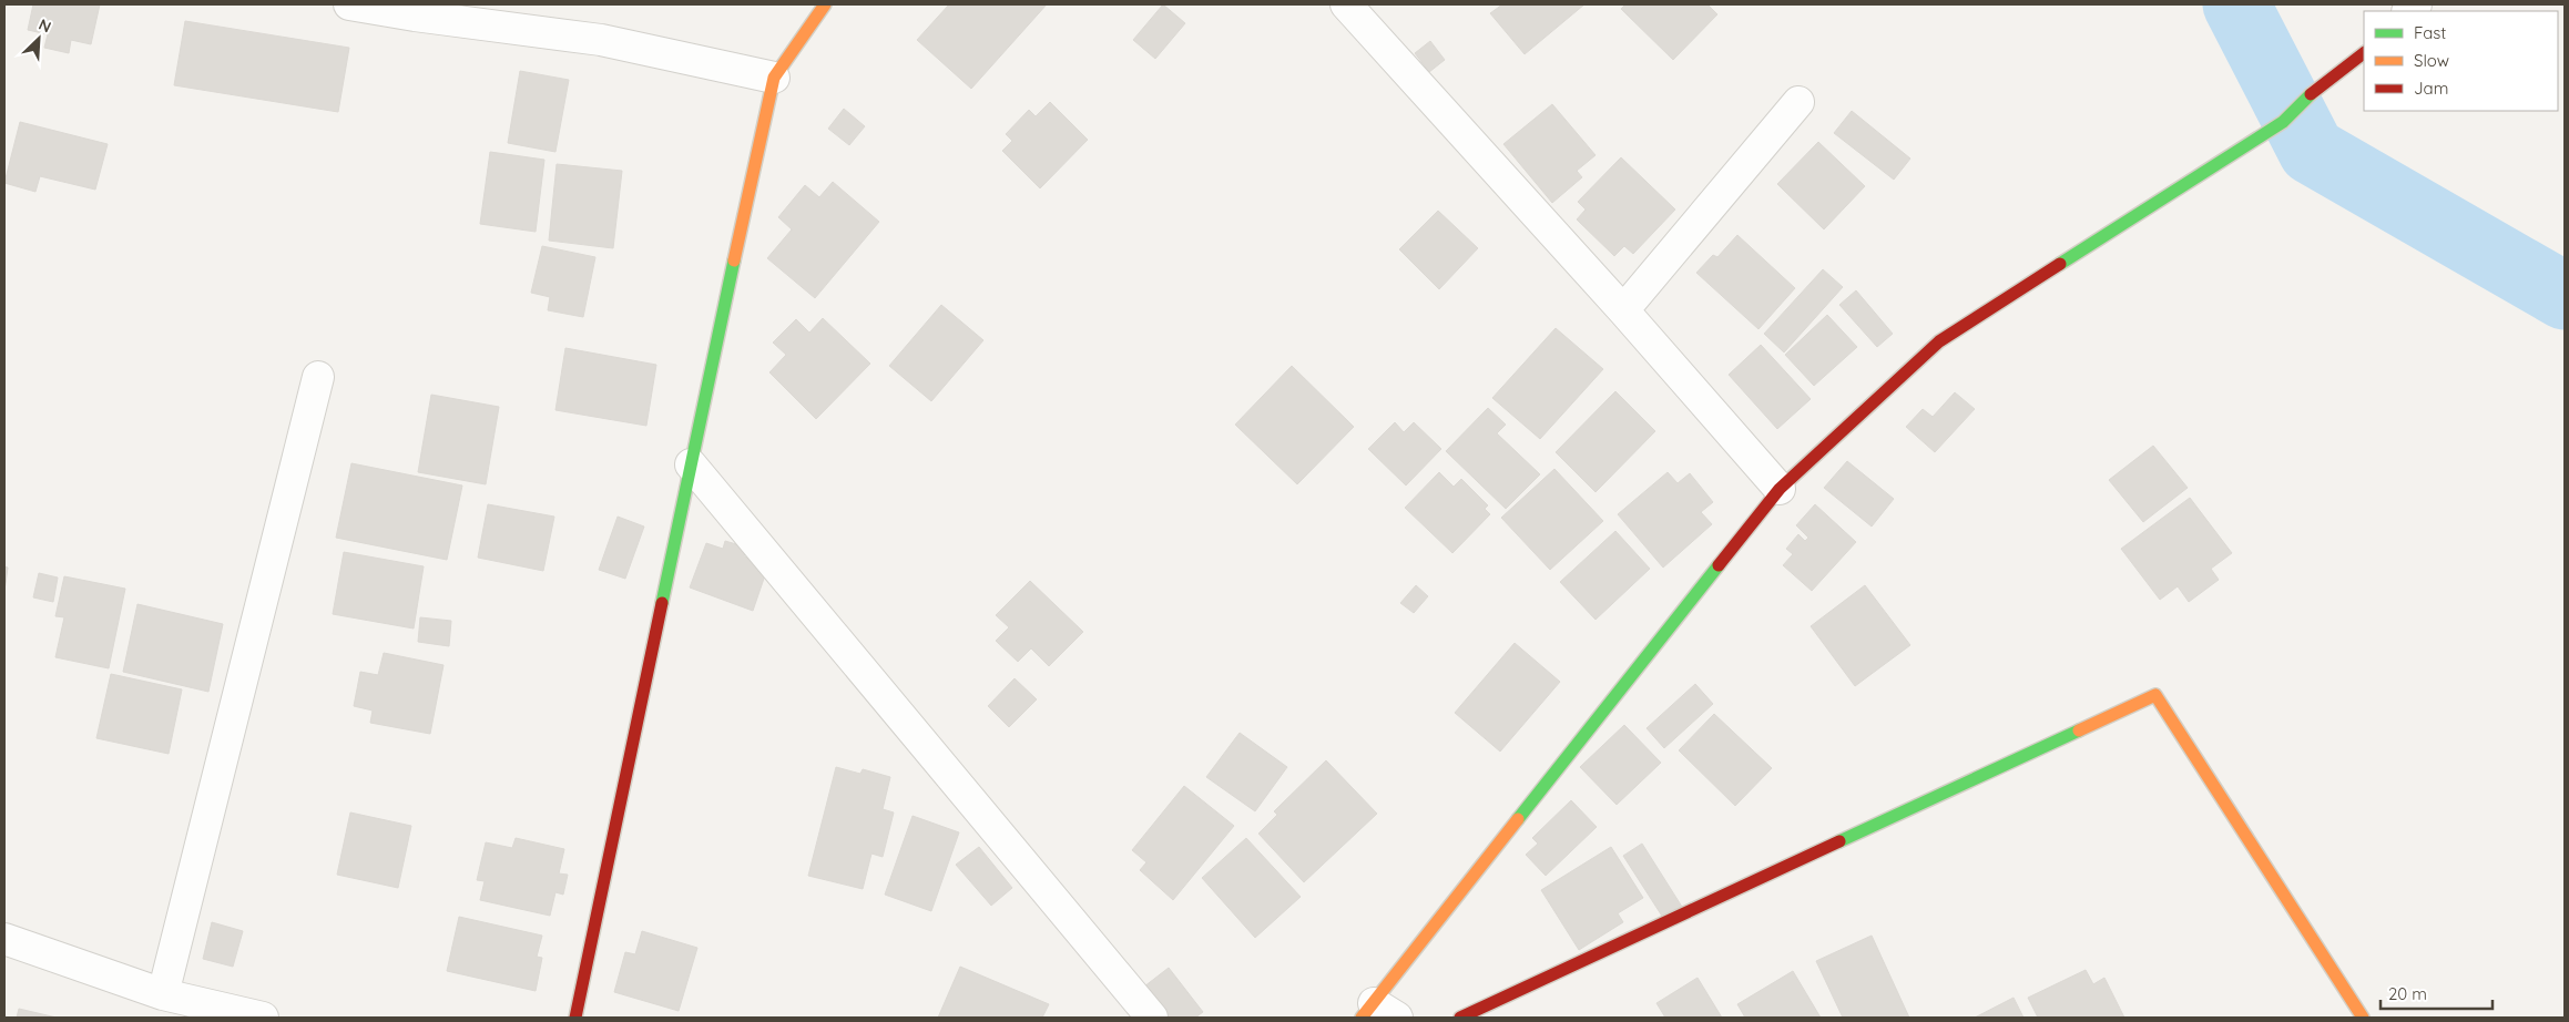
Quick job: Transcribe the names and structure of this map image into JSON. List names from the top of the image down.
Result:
{
  "legend": ["Fast", "Slow", "Jam"],
  "scale_bar": "20 m",
  "north": "top right"
}
